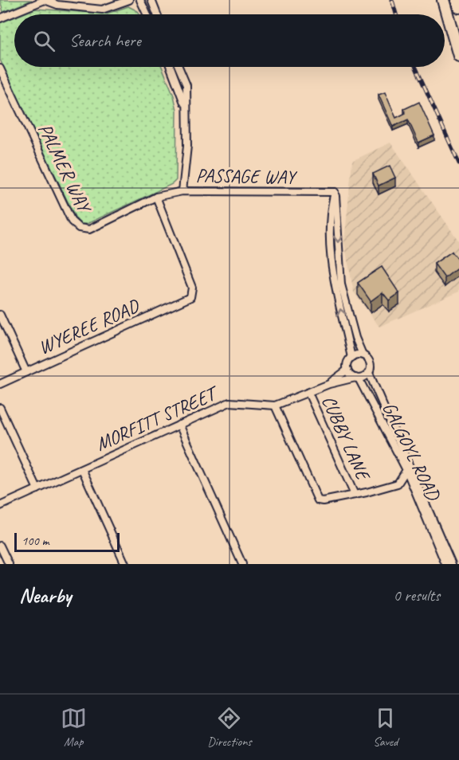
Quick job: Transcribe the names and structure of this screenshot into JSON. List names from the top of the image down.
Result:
{
  "streets": {
    "street": [
      "PALMER WAY",
      "PASSAGE WAY",
      "WYEREE ROAD",
      "MORFITT STREET",
      "CUBBY LANE",
      "GALGOYL ROAD"
    ]
  },
  "crossings": [
    ["PALMER WAY", "PASSAGE WAY"],
    ["PALMER WAY", "WYEREE ROAD"],
    ["PASSAGE WAY", "WYEREE ROAD"],
    ["MORFITT STREET", "CUBBY LANE"],
    ["MORFITT STREET", "GALGOYL ROAD"]
  ],
  "scale_bar": "100 m",
  "page": {
    "search": "Search here",
    "scale": "100 m",
    "heading": ["Nearby", "0 results"],
    "nav": ["Map", "Directions", "Saved"]
  }
}
